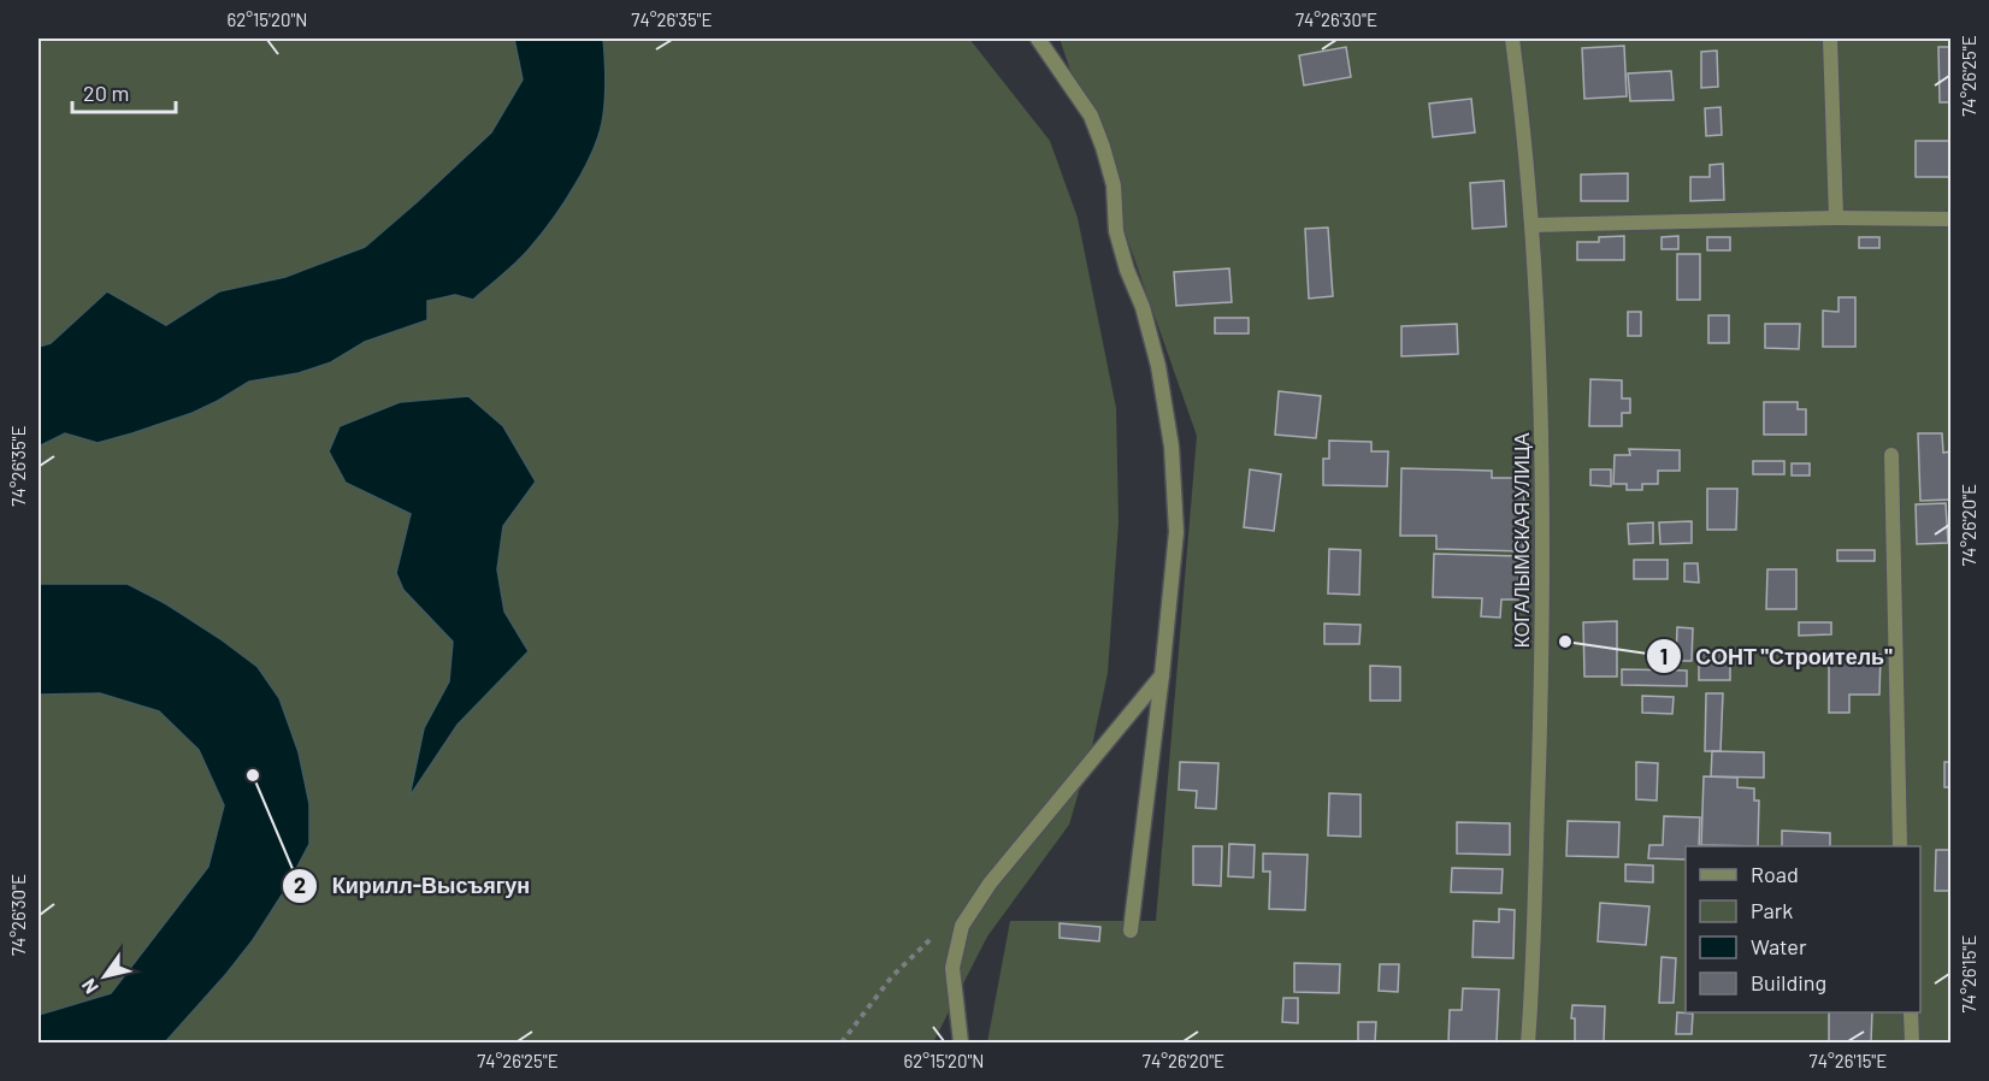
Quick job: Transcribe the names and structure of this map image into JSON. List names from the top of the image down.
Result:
{
  "streets": {
    "street": ["КОГАЛЫМСКАЯ УЛИЦА"]
  },
  "places": ["СОНТ \"Строитель\"", "Кирилл-Высъягун"],
  "legend": [
    "Road",
    "Park",
    "Water",
    "Building"
  ],
  "scale_bar": "20 m",
  "north": "bottom left",
  "coordinates": [
    "62°15'20\"N",
    "74°26'35\"E",
    "74°26'30\"E",
    "74°26'25\"E",
    "74°26'20\"E",
    "74°26'15\"E"
  ]
}
